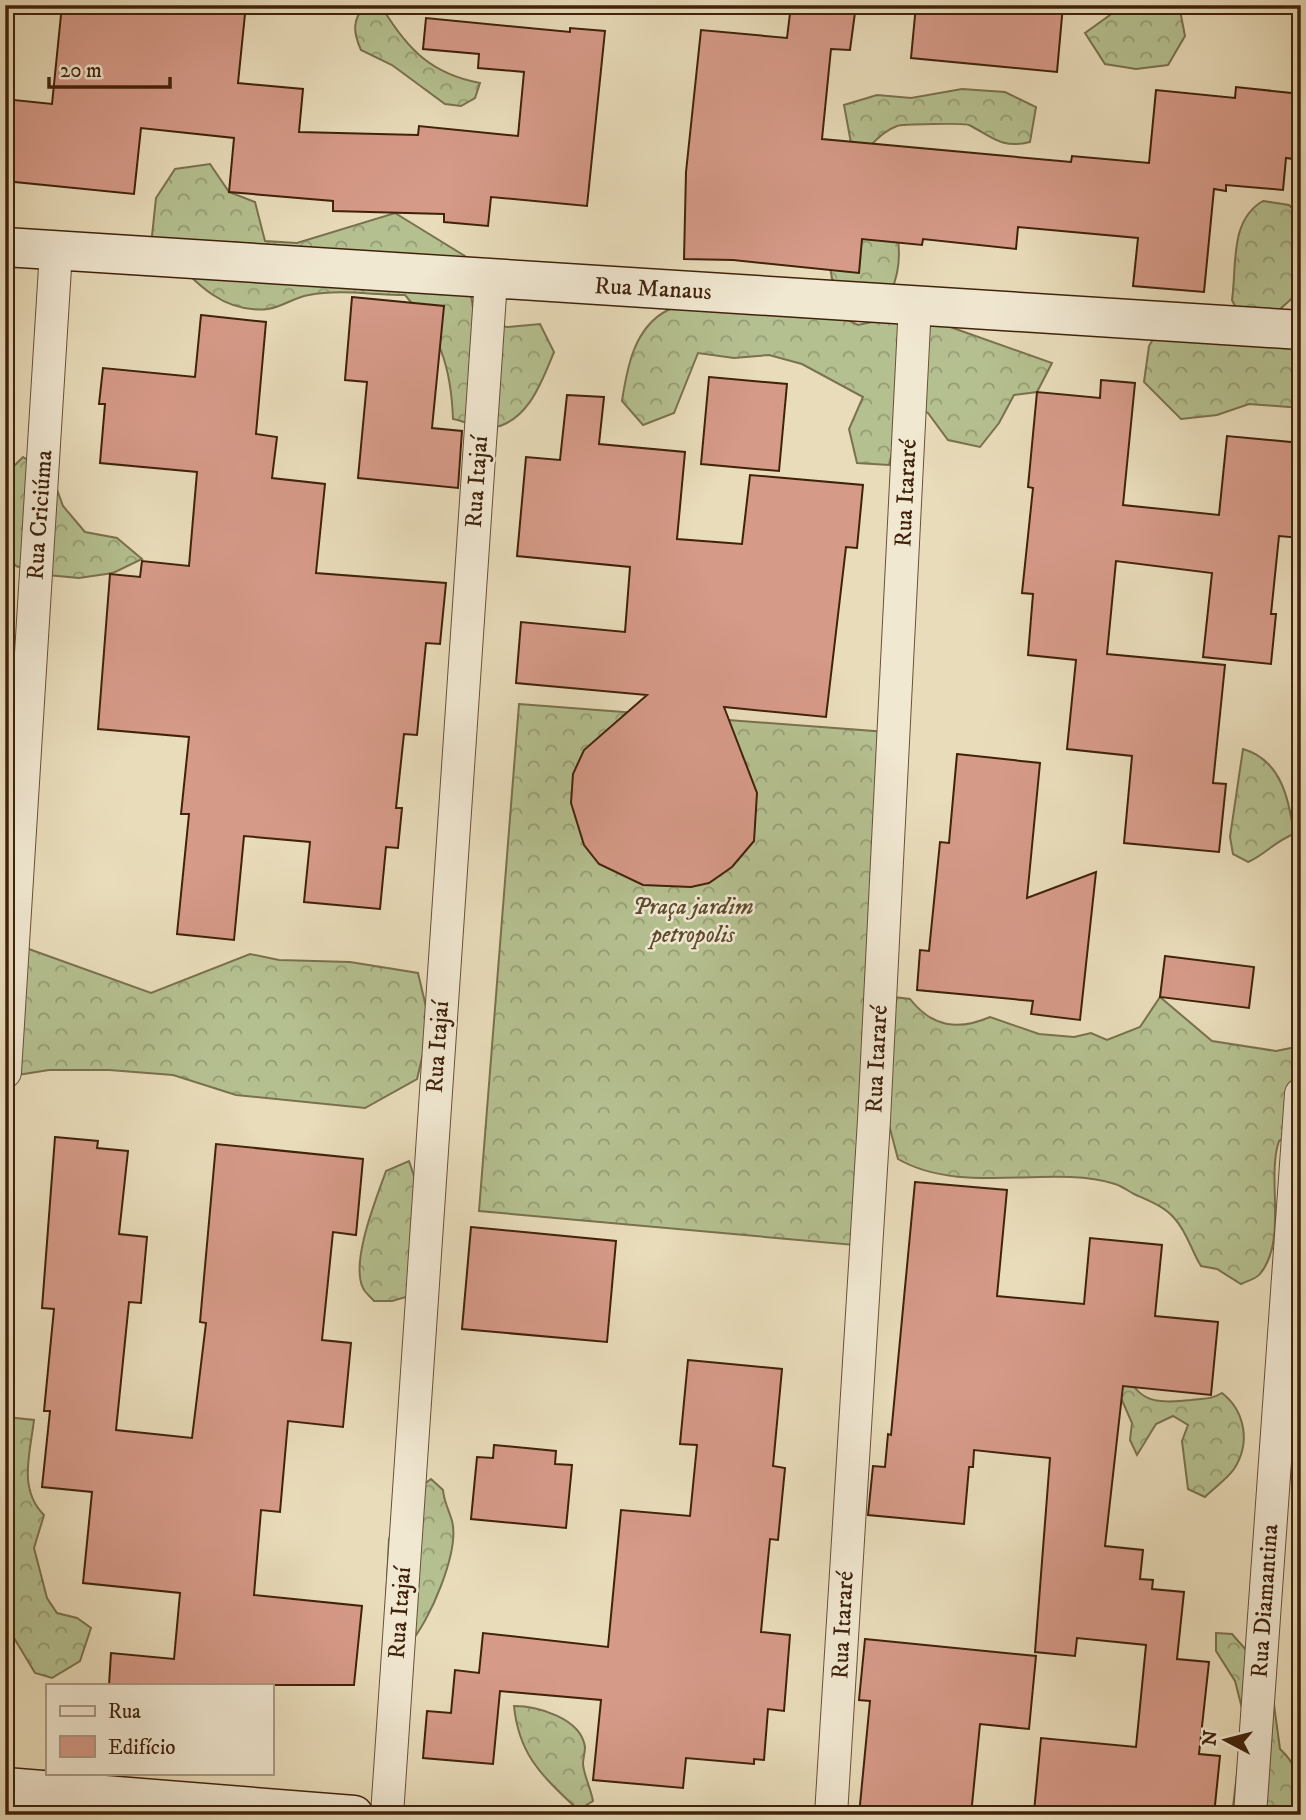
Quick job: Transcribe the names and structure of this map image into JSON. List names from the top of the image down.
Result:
{
  "streets": {
    "street": [
      "Rua Manaus",
      "Rua Itajaí",
      "Rua Itararé",
      "Rua Criciúma",
      "Rua Diamantina"
    ]
  },
  "crossings": [
    ["Rua Manaus", "Rua Itajaí"],
    ["Rua Manaus", "Rua Itararé"],
    ["Rua Manaus", "Rua Criciúma"]
  ],
  "parks": ["Praça jardim petropolis"],
  "legend": ["Rua", "Edifício"],
  "scale_bar": "20 m",
  "north": "left"
}
